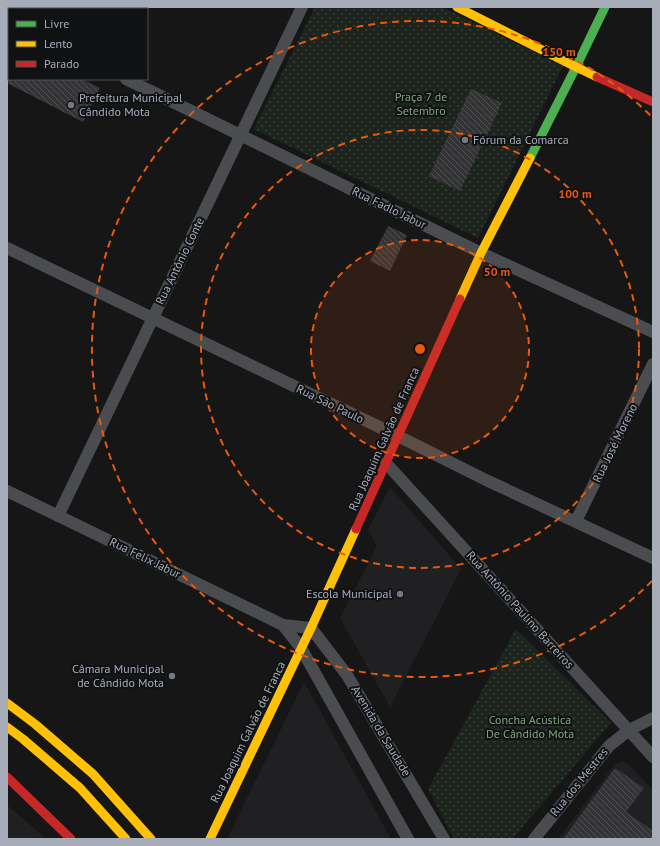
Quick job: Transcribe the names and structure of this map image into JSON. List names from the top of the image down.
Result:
{
  "streets": {
    "street": [
      "Rua Fadlo Jabur",
      "Rua Antônio Conte",
      "Rua São Paulo",
      "Rua Joaquim Galvão de Franca",
      "Rua José Moreno",
      "Rua Felix Jabur",
      "Rua Antônio Paulino Barreiros",
      "Avenida da Saudade",
      "Rua dos Mestres"
    ]
  },
  "crossings": [
    ["Rua Fadlo Jabur", "Rua Antônio Conte"],
    ["Rua Fadlo Jabur", "Rua Joaquim Galvão de Franca"],
    ["Rua Antônio Conte", "Rua São Paulo"],
    ["Rua Antônio Conte", "Rua Felix Jabur"],
    ["Rua São Paulo", "Rua Joaquim Galvão de Franca"],
    ["Rua São Paulo", "Rua José Moreno"],
    ["Rua Joaquim Galvão de Franca", "Rua Felix Jabur"],
    ["Rua Joaquim Galvão de Franca", "Rua Antônio Paulino Barreiros"],
    ["Rua Joaquim Galvão de Franca", "Avenida da Saudade"],
    ["Rua Felix Jabur", "Avenida da Saudade"],
    ["Rua Antônio Paulino Barreiros", "Rua dos Mestres"]
  ],
  "parks": ["Praça 7 de Setembro", "Concha Acústica De Cândido Mota"],
  "places": [
    "Prefeitura Municipal Cândido Mota",
    "Fórum da Comarca",
    "Escola Municipal",
    "Câmara Municipal de Cândido Mota"
  ],
  "legend": ["Livre", "Lento", "Parado"],
  "rings": ["150 m", "100 m", "50 m"]
}
